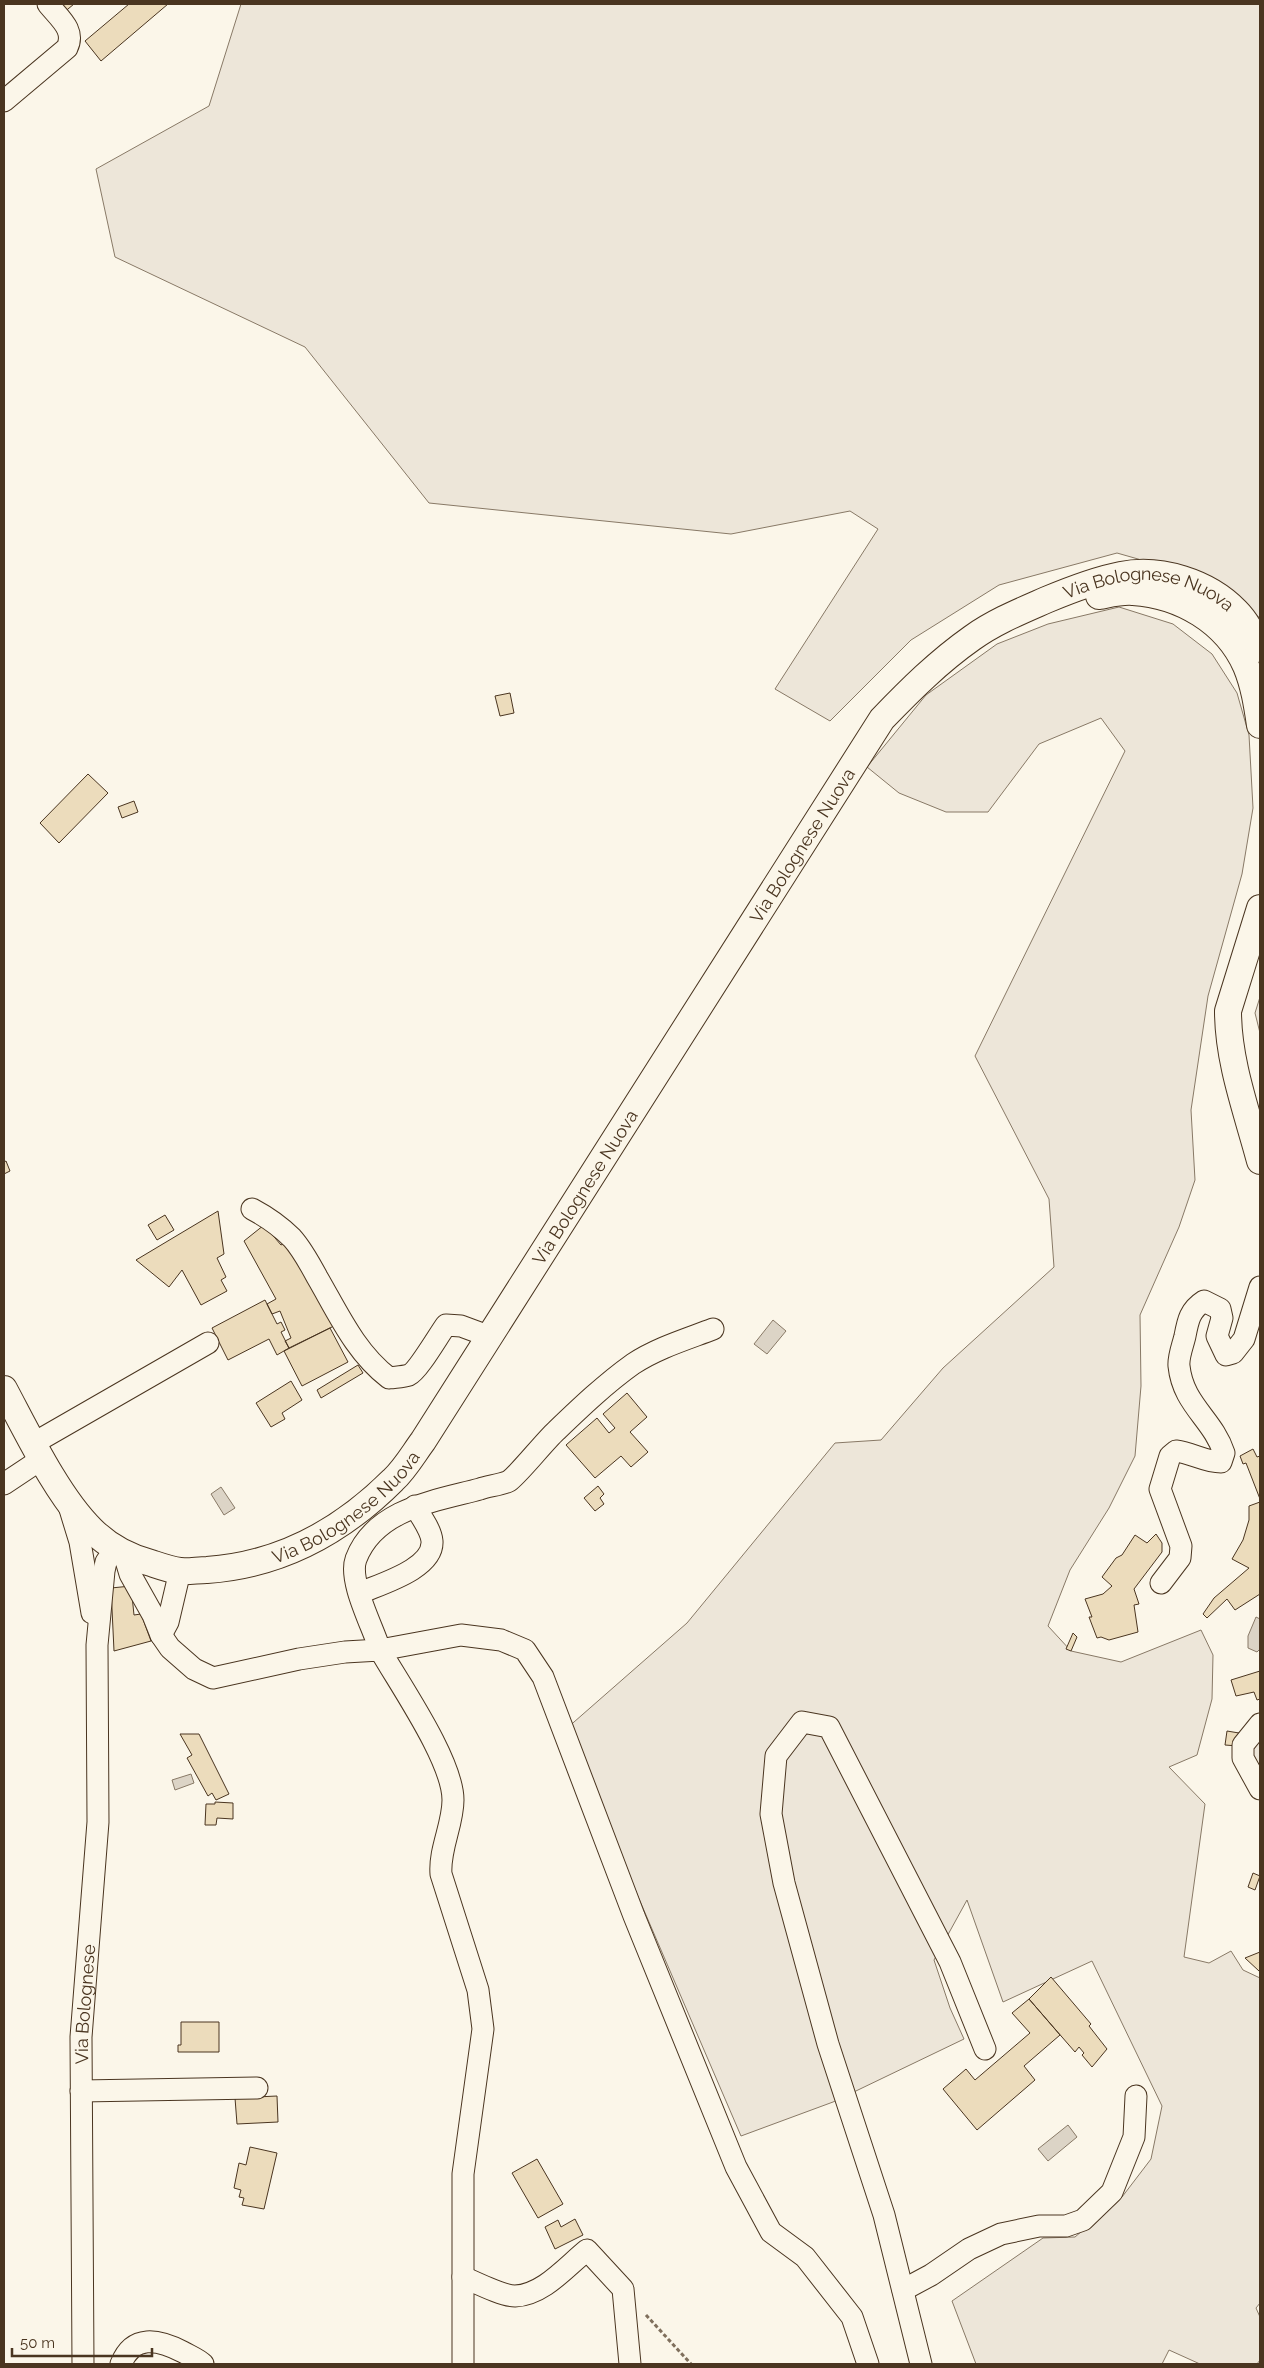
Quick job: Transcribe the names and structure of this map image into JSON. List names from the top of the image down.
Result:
{
  "streets": {
    "main road": ["Via Bolognese Nuova", "Via Bolognese"]
  },
  "crossings": [
    ["Via Bolognese Nuova", "Via Bolognese"]
  ],
  "scale_bar": "50 m"
}
